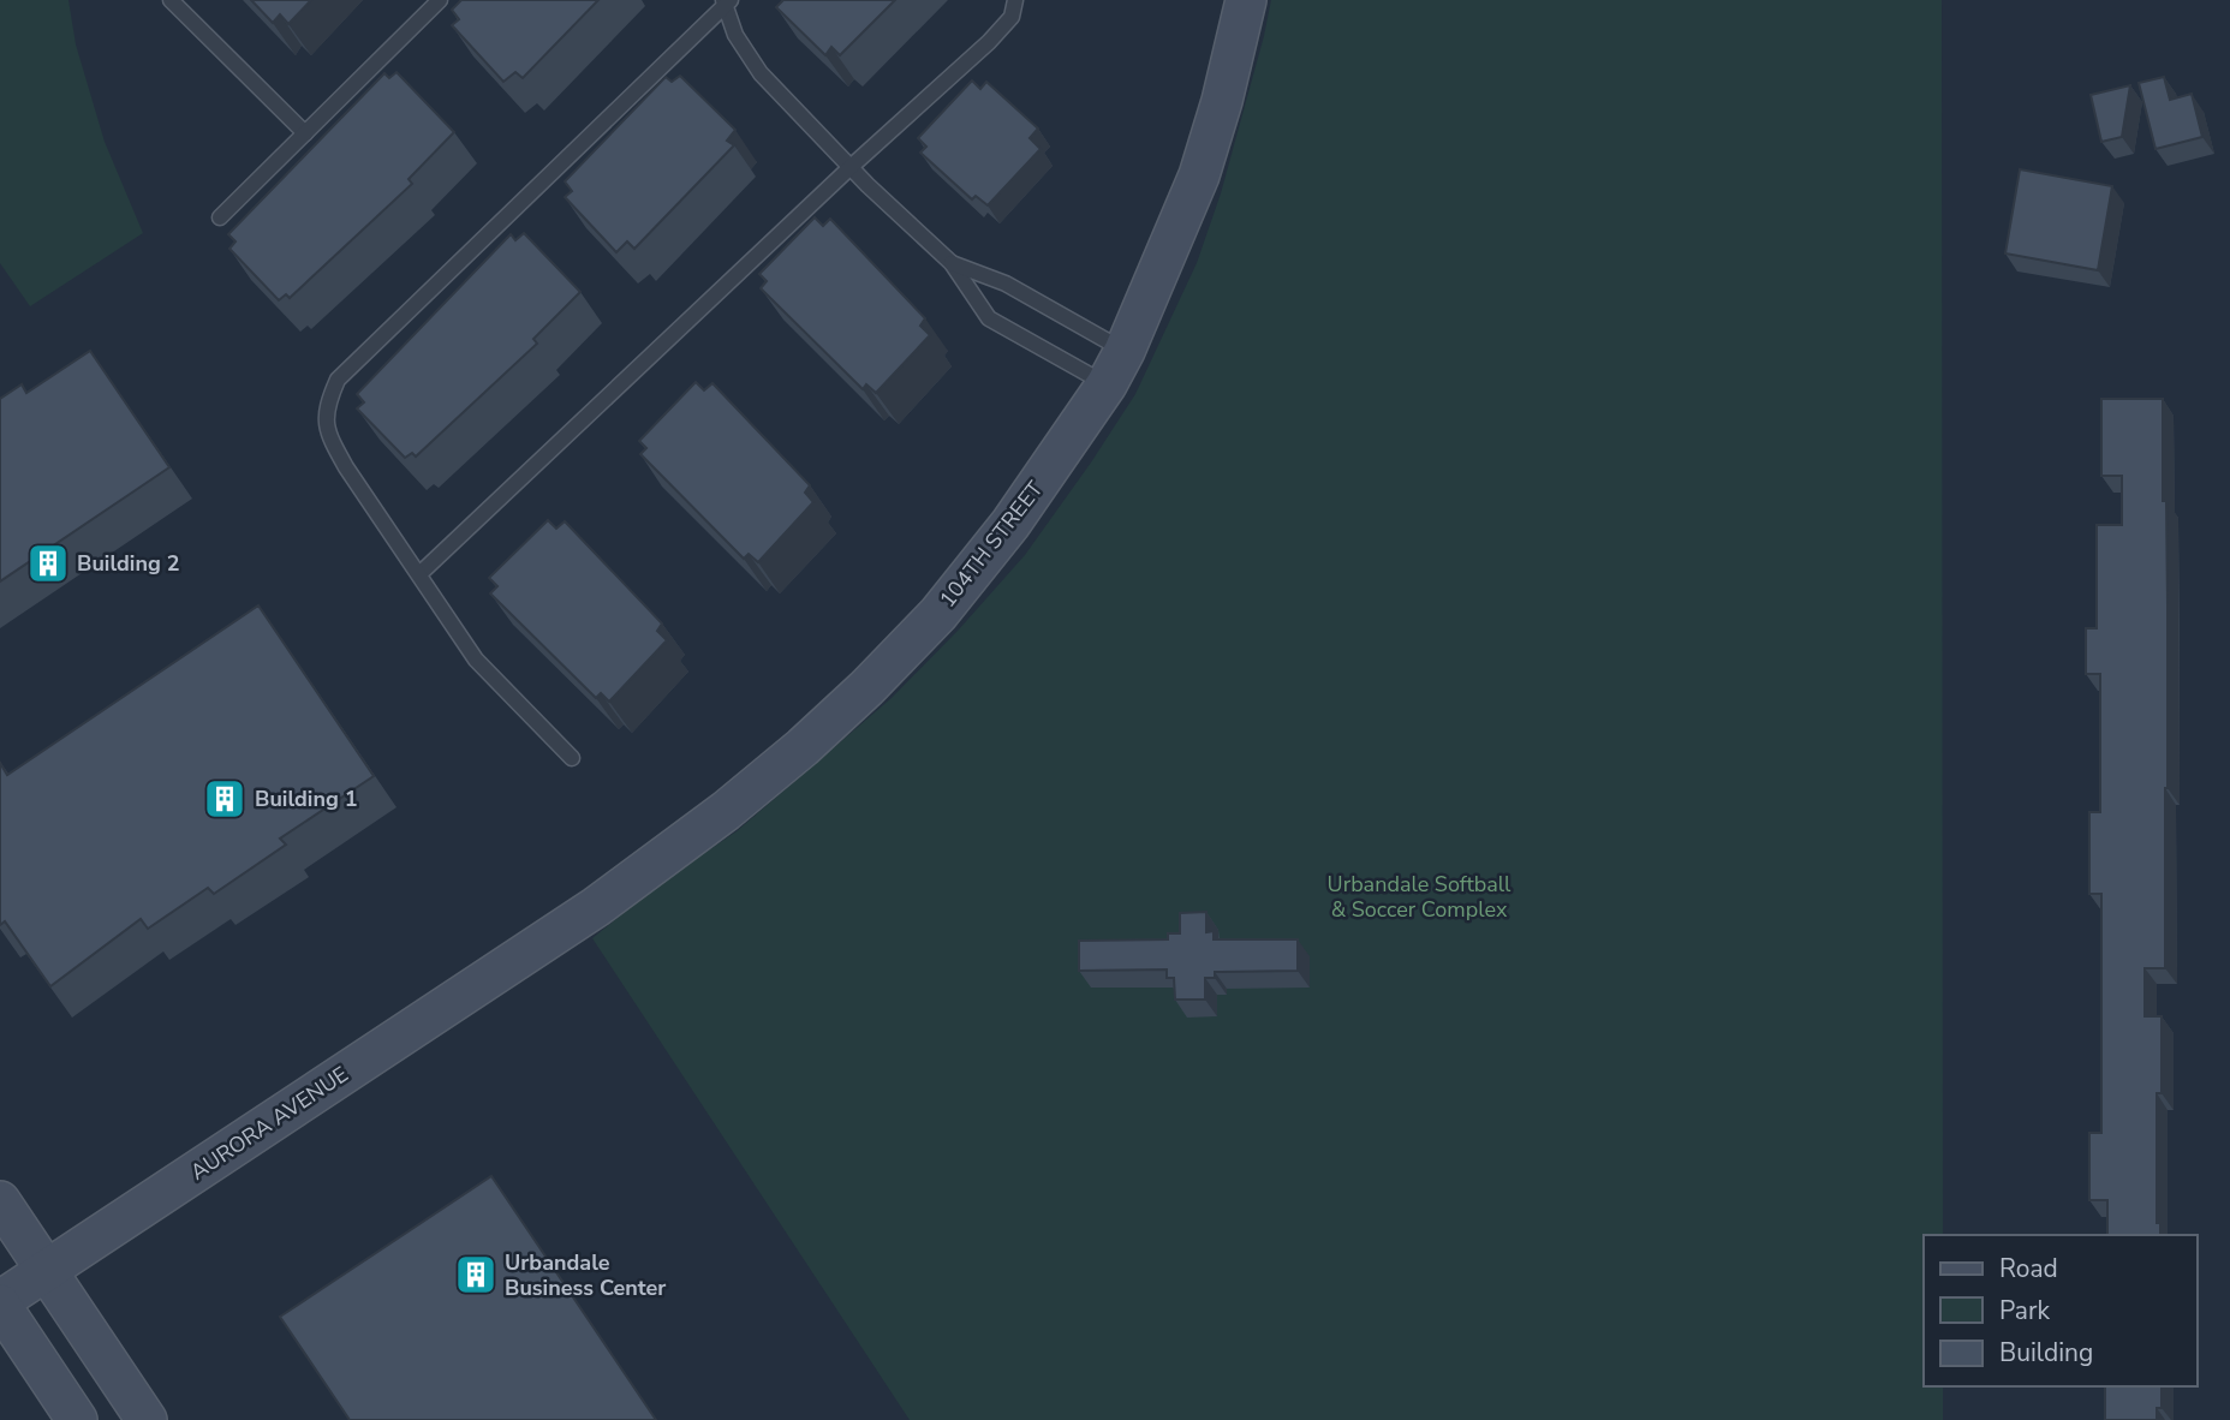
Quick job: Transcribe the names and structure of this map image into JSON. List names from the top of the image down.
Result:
{
  "streets": {
    "street": ["104TH STREET", "AURORA AVENUE"]
  },
  "crossings": [
    ["104TH STREET", "AURORA AVENUE"]
  ],
  "parks": ["Urbandale Softball & Soccer Complex"],
  "places": {
    "building": ["Building 2", "Building 1", "Urbandale Business Center"]
  },
  "legend": ["Road", "Park", "Building"]
}
